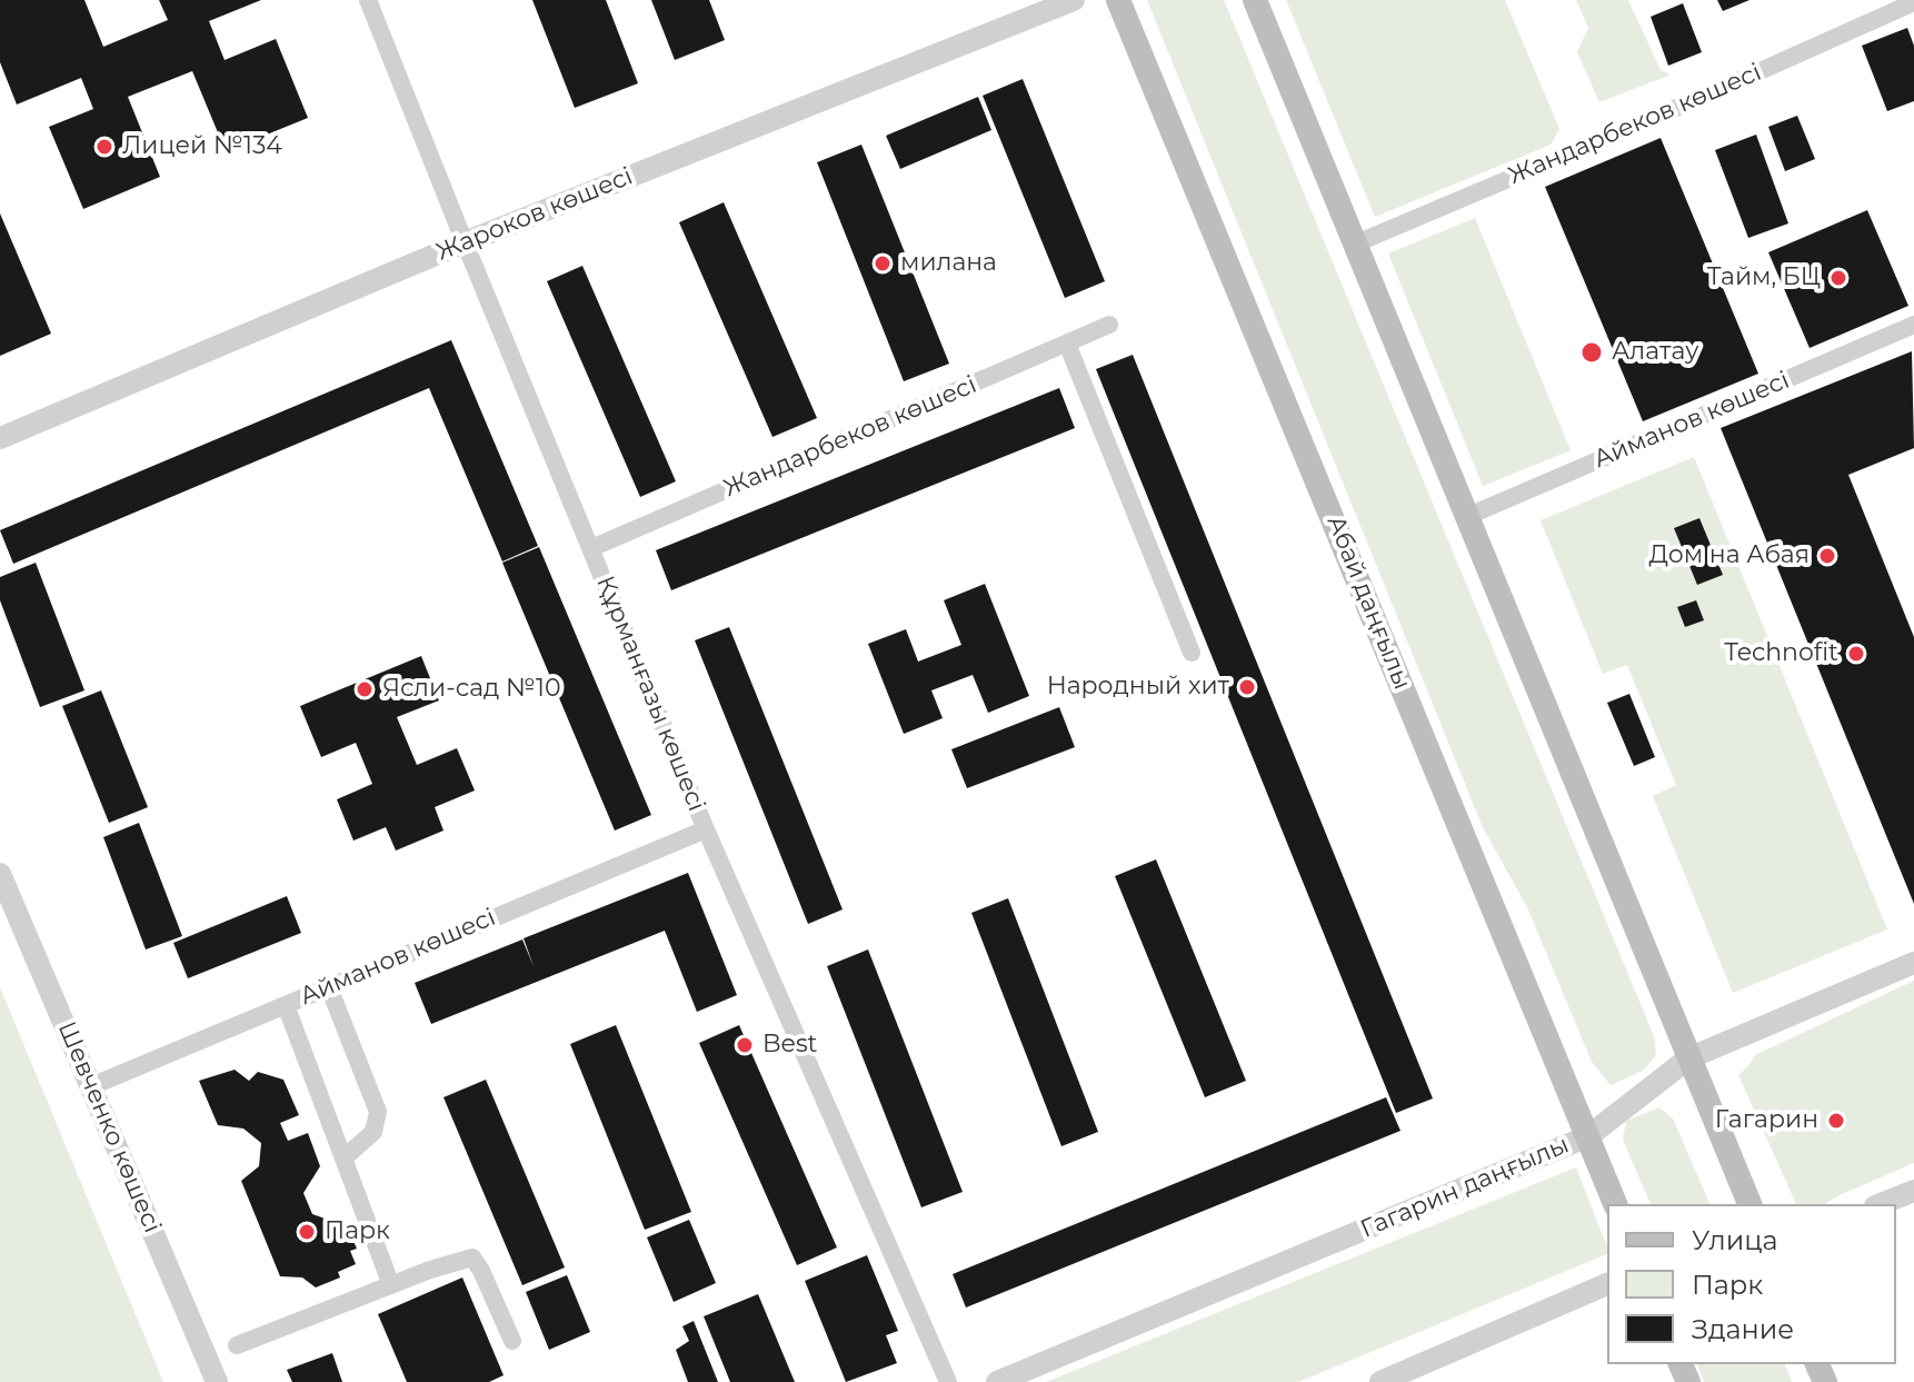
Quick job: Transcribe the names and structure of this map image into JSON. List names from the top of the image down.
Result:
{
  "streets": {
    "main road": ["Абай даңғылы"],
    "street": [
      "Жандарбеков көшесі",
      "Жароков көшесі",
      "Айманов көшесі",
      "Құрманғазы көшесі",
      "Шевченко көшесі",
      "Гагарин даңғылы"
    ]
  },
  "crossings": [
    ["Жандарбеков көшесі", "Құрманғазы көшесі"],
    ["Жароков көшесі", "Құрманғазы көшесі"],
    ["Айманов көшесі", "Құрманғазы көшесі"],
    ["Айманов көшесі", "Шевченко көшесі"],
    ["Абай даңғылы", "Гагарин даңғылы"]
  ],
  "places": [
    "Лицей №134",
    "милана",
    "Тайм, БЦ",
    "Алатау",
    "Дом на Абая",
    "Technofit",
    "Народный хит",
    "Ясли-сад №10",
    "Best",
    "Гагарин",
    "Парк"
  ],
  "legend": ["Улица", "Парк", "Здание"]
}
